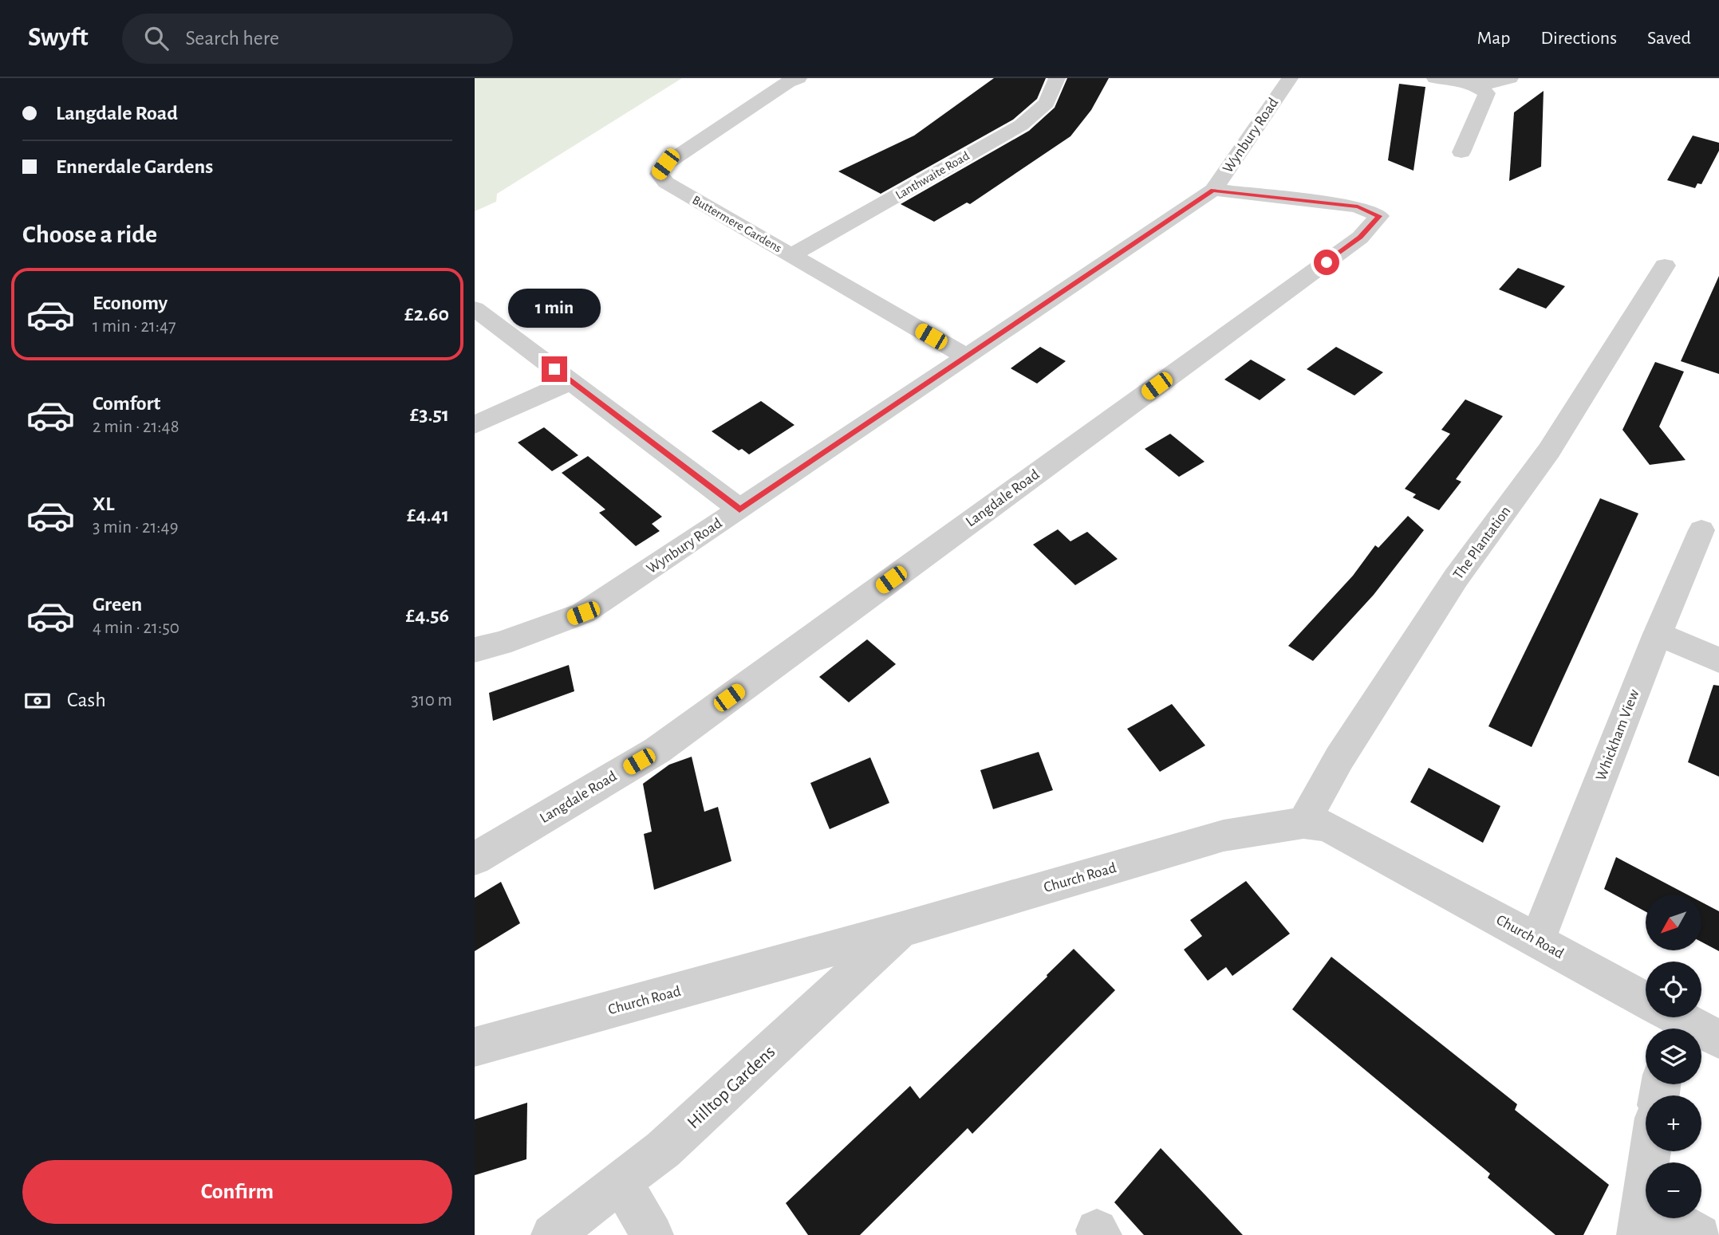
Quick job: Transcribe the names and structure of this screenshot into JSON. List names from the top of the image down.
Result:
{
  "streets": {
    "street": [
      "Wynbury Road",
      "Lanthwaite Road",
      "Buttermere Gardens",
      "Langdale Road",
      "The Plantation",
      "Whickham View",
      "Church Road",
      "Hilltop Gardens"
    ]
  },
  "crossings": [
    ["Wynbury Road", "Buttermere Gardens"],
    ["Wynbury Road", "Langdale Road"],
    ["Lanthwaite Road", "Buttermere Gardens"],
    ["The Plantation", "Church Road"],
    ["Whickham View", "Church Road"],
    ["Church Road", "Hilltop Gardens"]
  ],
  "north": "bottom left",
  "page": {
    "header": "Swyft",
    "search": "Search here",
    "nav": ["Map", "Directions", "Saved"],
    "banner": ["Langdale Road", "Ennerdale Gardens"],
    "heading": "Choose a ride",
    "list": [
      {
        "name": "Economy",
        "note": "1 min · 21:47",
        "value": "£2.60"
      },
      {
        "name": "Comfort",
        "note": "2 min · 21:48",
        "value": "£3.51"
      },
      {
        "name": "XL",
        "note": "3 min · 21:49",
        "value": "£4.41"
      },
      {
        "name": "Green",
        "note": "4 min · 21:50",
        "value": "£4.56"
      }
    ],
    "bubble": "1 min",
    "pay": ["Cash", "310 m"],
    "map_buttons": ["+", "−"],
    "buttons": "Confirm"
  }
}
